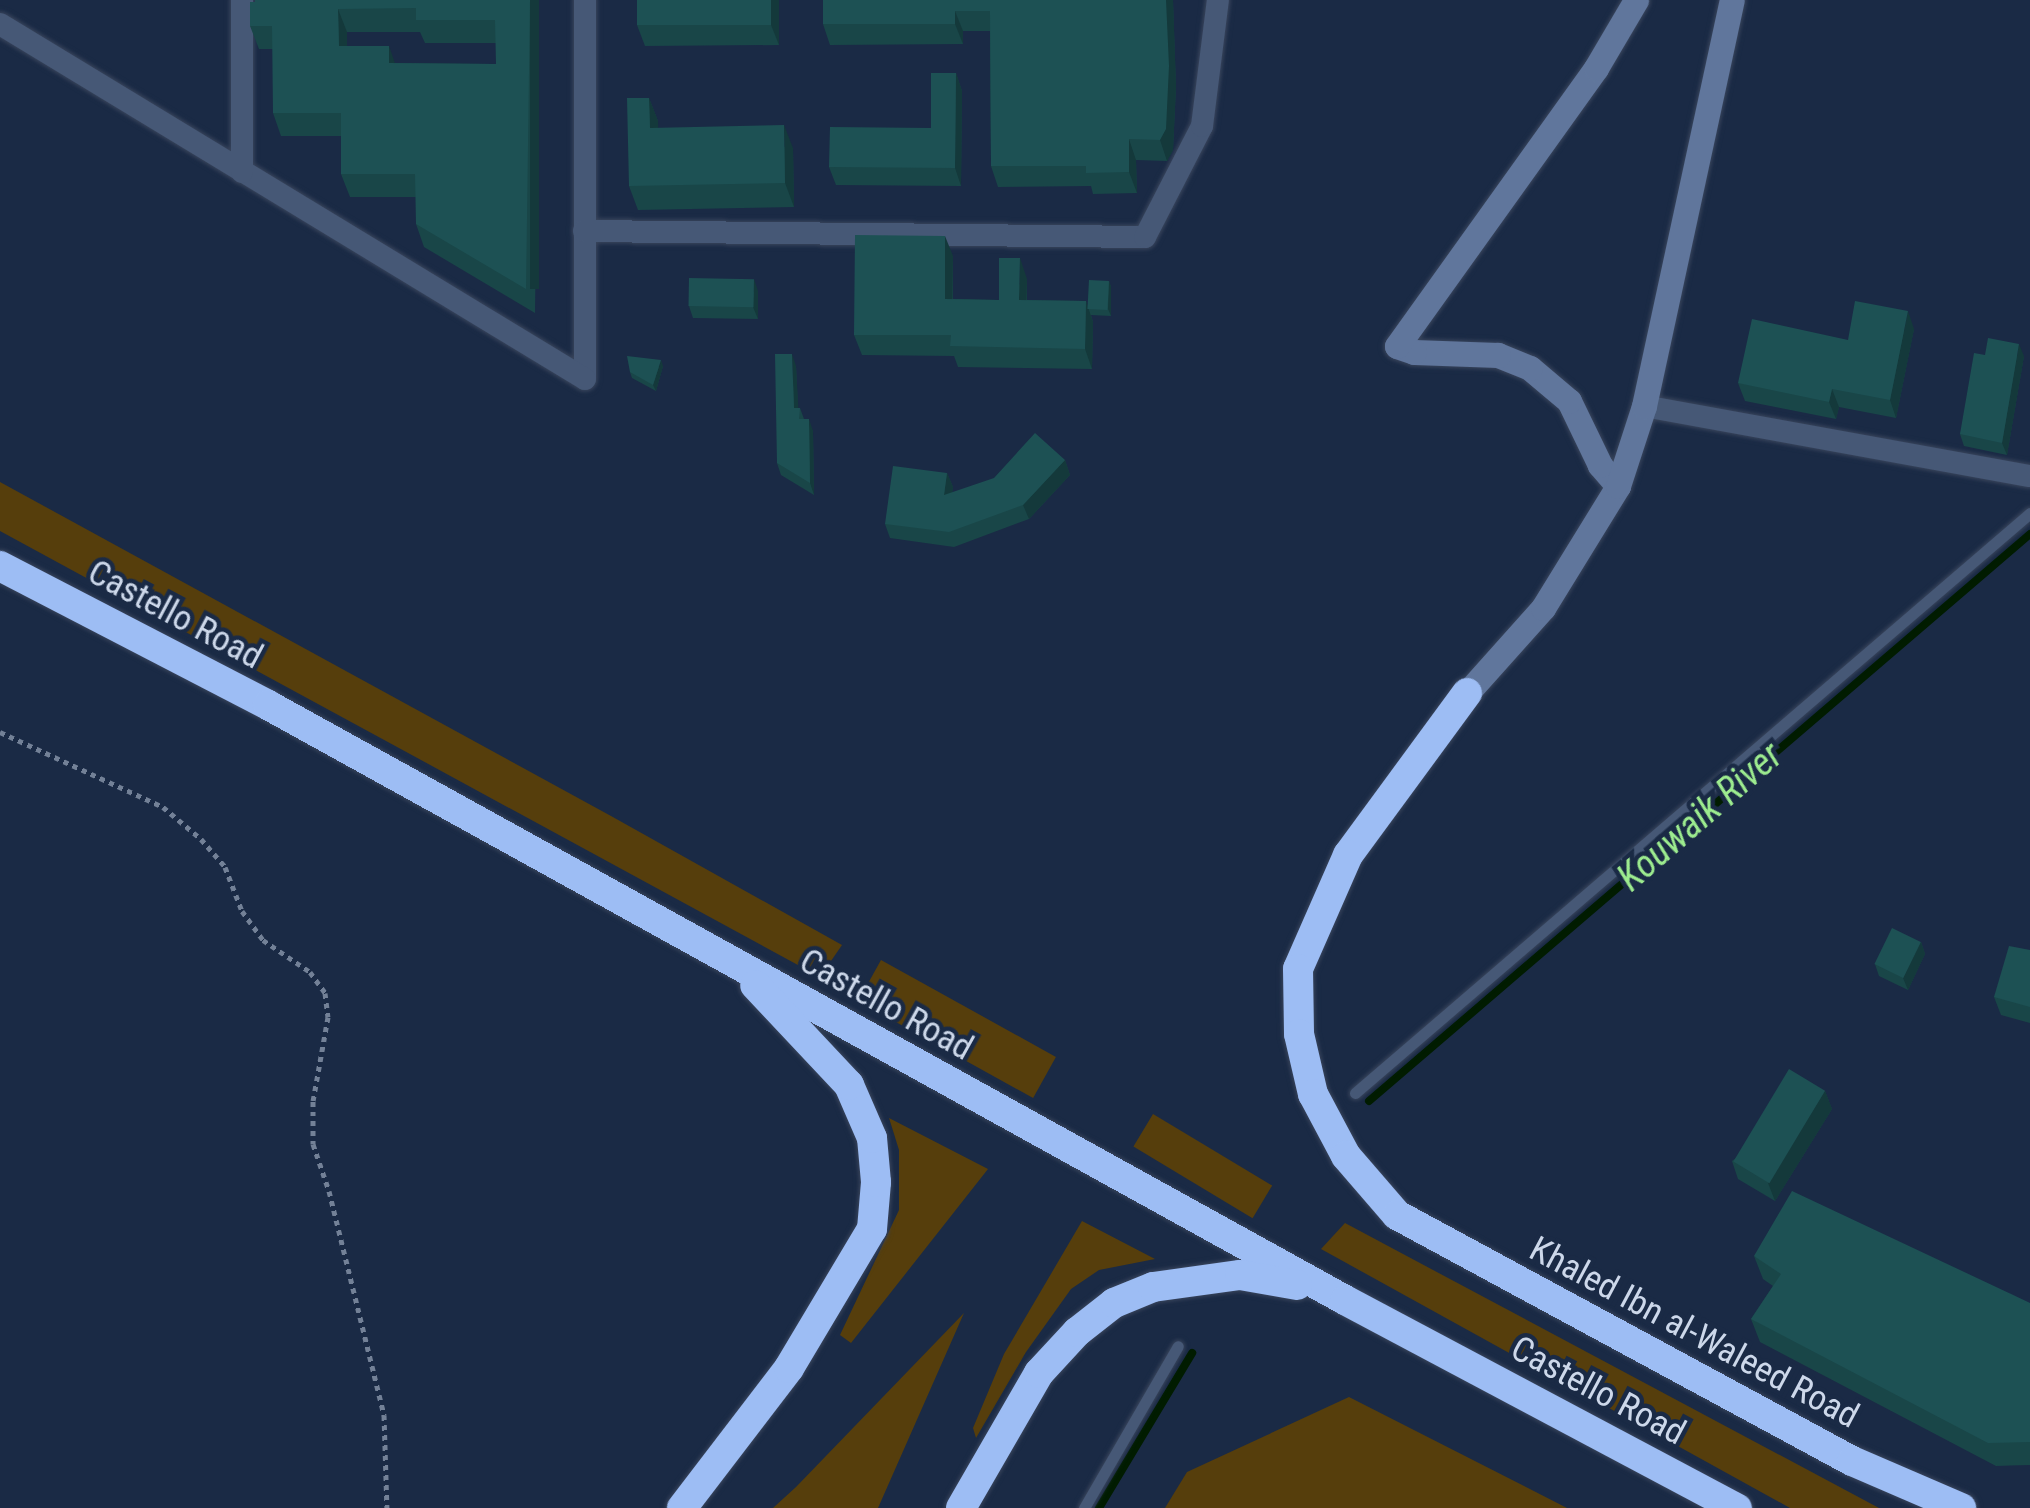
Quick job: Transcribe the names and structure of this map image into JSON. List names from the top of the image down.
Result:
{
  "streets": {
    "highway": ["Castello Road", "Khaled Ibn al-Waleed Road"]
  },
  "water": ["Kouwaik River"]
}
